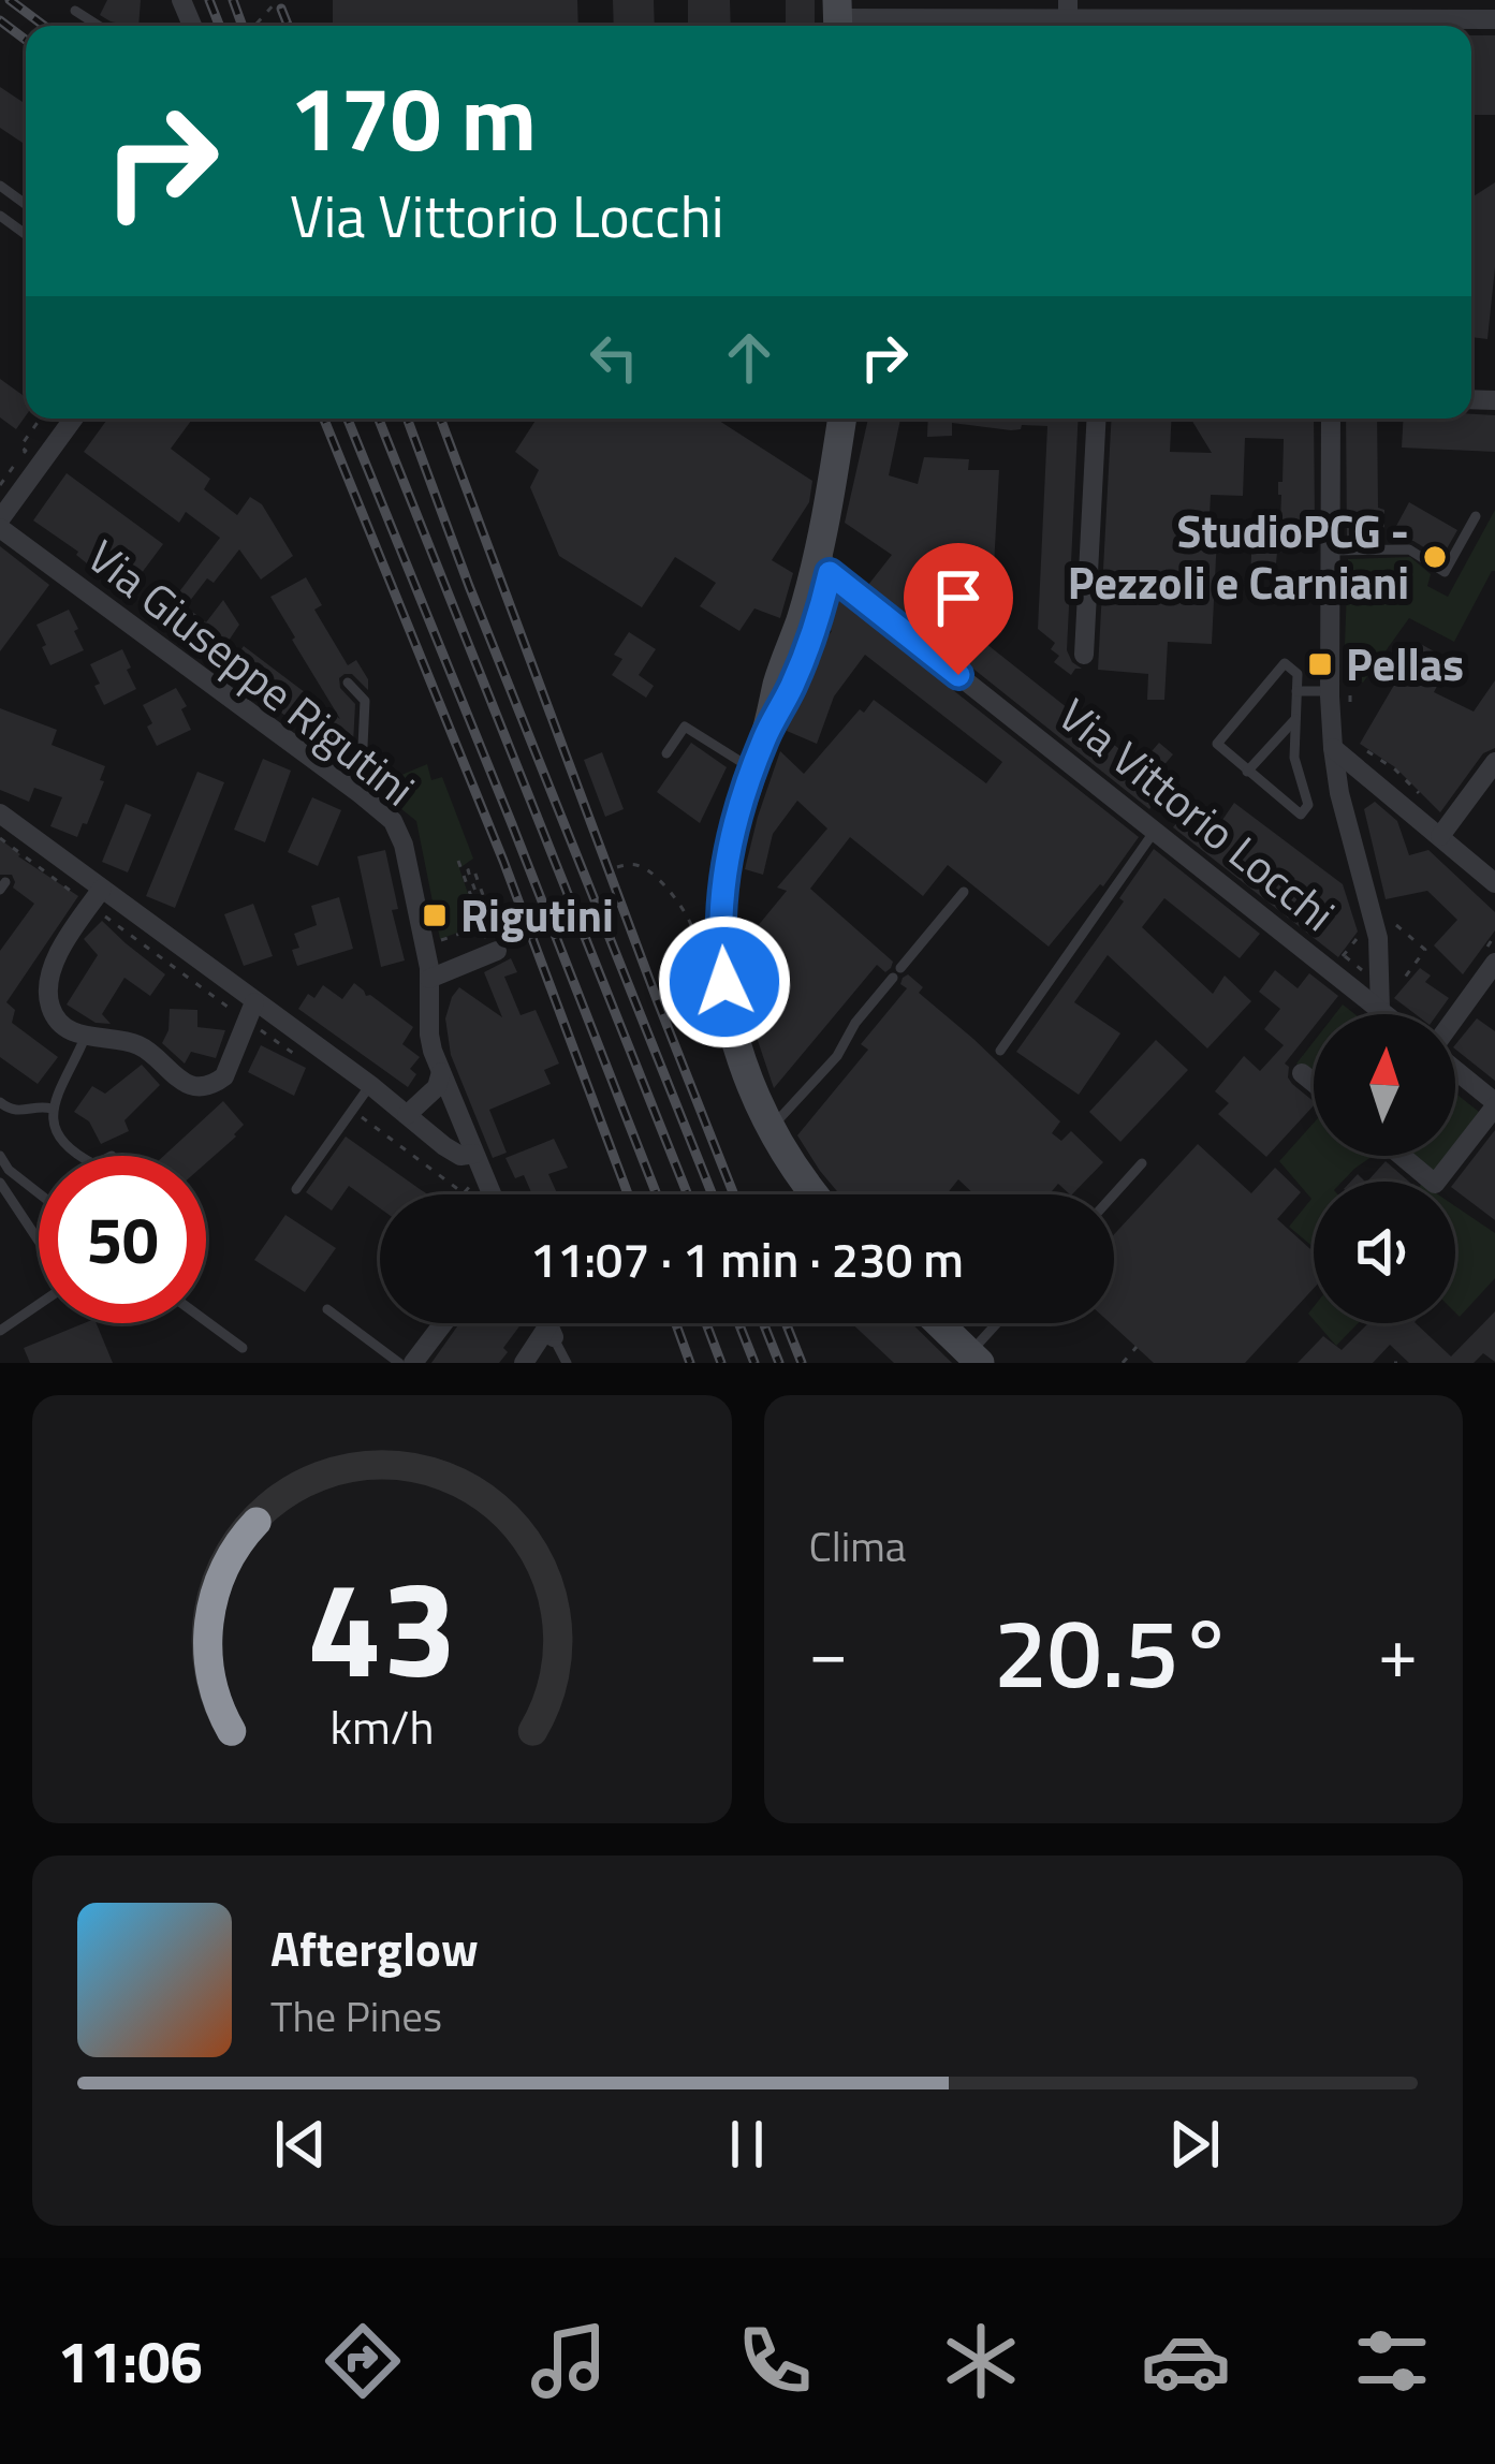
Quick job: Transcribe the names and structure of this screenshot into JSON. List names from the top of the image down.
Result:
{
  "streets": {
    "street": ["Via Giuseppe Rigutini", "Via Vittorio Locchi"]
  },
  "places": {
    "other": ["StudioPCG - Pezzoli e Carniani"],
    "transit": ["Pellas", "Rigutini"]
  },
  "north": "top",
  "page": {
    "turn": ["170 m", "Via Vittorio Locchi"],
    "limit": "50",
    "trip": "11:07 · 1 min · 230 m",
    "tile": "Clima",
    "heat": ["−", "20.5°", "+"],
    "song": ["Afterglow", "The Pines"],
    "tabs": "11:06",
    "gauge": ["43", "km/h"]
  }
}
